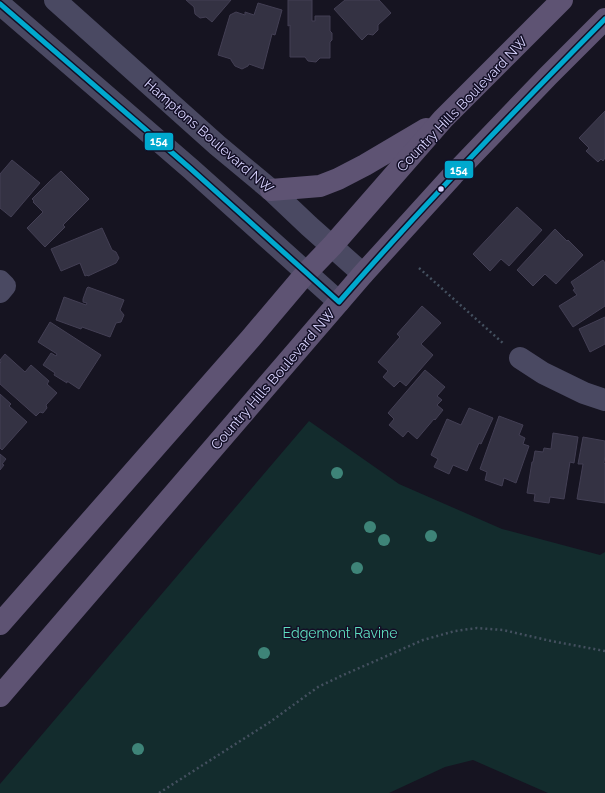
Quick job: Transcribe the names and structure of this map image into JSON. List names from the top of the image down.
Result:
{
  "streets": {
    "main road": ["Country Hills Boulevard NW"],
    "street": ["Hamptons Boulevard NW"]
  },
  "crossings": [
    ["Country Hills Boulevard NW", "Hamptons Boulevard NW"]
  ],
  "parks": ["Edgemont Ravine"],
  "lines": ["transit line 154"]
}
